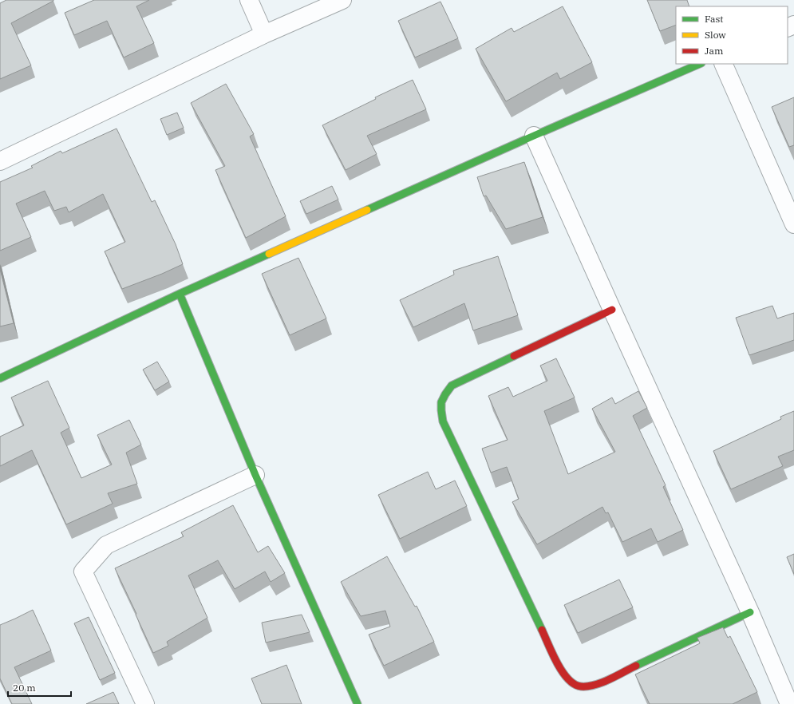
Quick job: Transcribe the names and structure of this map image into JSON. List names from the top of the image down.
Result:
{
  "legend": ["Fast", "Slow", "Jam"],
  "scale_bar": "20 m"
}
